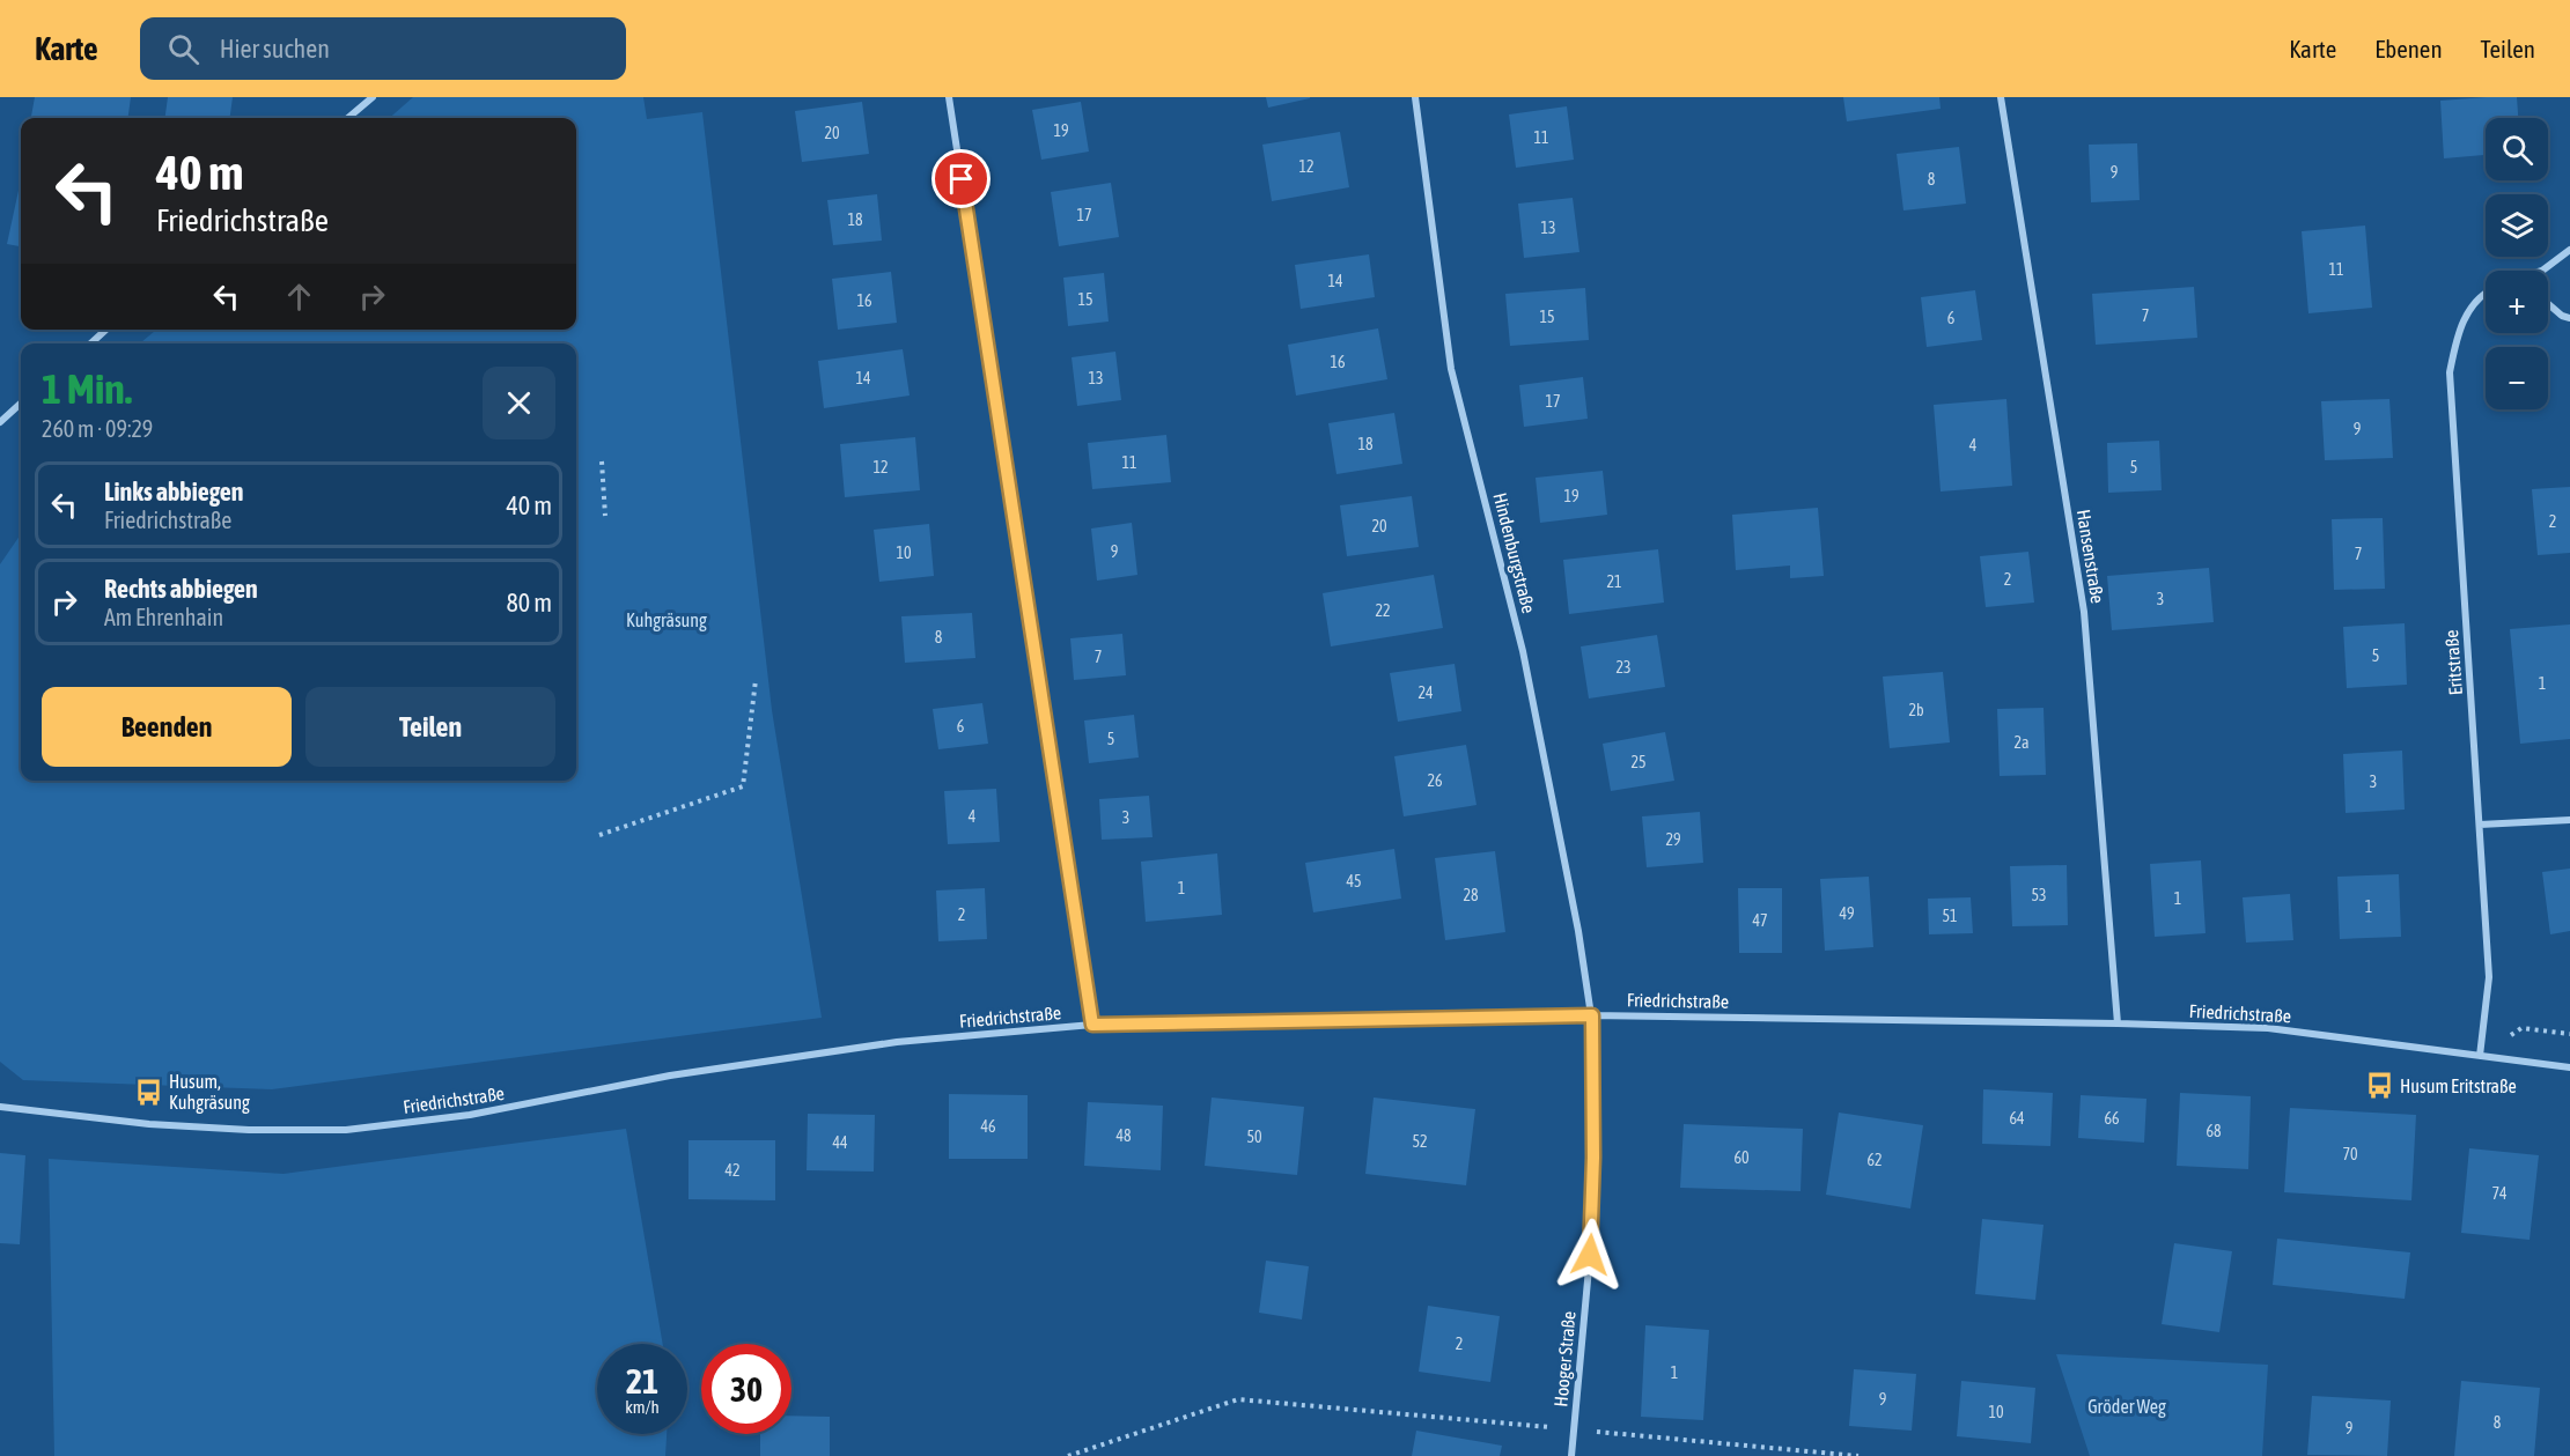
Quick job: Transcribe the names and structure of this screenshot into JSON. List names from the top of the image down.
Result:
{
  "streets": {
    "street": [
      "Hindenburgstraße",
      "Hansenstraße",
      "Eritstraße",
      "Friedrichstraße",
      "Hooger Straße"
    ]
  },
  "crossings": [
    ["Hindenburgstraße", "Friedrichstraße"],
    ["Hindenburgstraße", "Hooger Straße"],
    ["Hansenstraße", "Friedrichstraße"],
    ["Eritstraße", "Friedrichstraße"],
    ["Friedrichstraße", "Hooger Straße"]
  ],
  "parks": ["Kuhgräsung", "Gröder Weg"],
  "places": {
    "bus stop": ["Husum Eritstraße", "Husum, Kuhgräsung"]
  },
  "house_numbers": [
    "19",
    "20",
    "11",
    "12",
    "9",
    "8",
    "17",
    "18",
    "13",
    "11",
    "14",
    "15",
    "16",
    "7",
    "15",
    "6",
    "16",
    "14",
    "13",
    "17",
    "9",
    "18",
    "4",
    "11",
    "12",
    "5",
    "19",
    "2",
    "20",
    "9",
    "10",
    "7",
    "2",
    "21",
    "3",
    "22",
    "8",
    "5",
    "7",
    "23",
    "1",
    "24",
    "2b",
    "6",
    "5",
    "2a",
    "25",
    "26",
    "3",
    "4",
    "3",
    "29",
    "45",
    "1",
    "28",
    "53",
    "1",
    "1",
    "49",
    "2",
    "51",
    "47",
    "64",
    "66",
    "46",
    "68",
    "48",
    "50",
    "52",
    "44",
    "70",
    "60",
    "62",
    "42",
    "74",
    "2",
    "1",
    "9",
    "10",
    "8",
    "9"
  ],
  "page": {
    "header": "Karte",
    "search": "Hier suchen",
    "nav": ["Karte", "Ebenen", "Teilen"],
    "map_buttons": ["+", "−"],
    "turn": ["40 m", "Friedrichstraße"],
    "heading": ["1 Min.", "260 m · 09:29"],
    "list": [
      {
        "name": "Links abbiegen",
        "note": "Friedrichstraße",
        "value": "40 m"
      },
      {
        "name": "Rechts abbiegen",
        "note": "Am Ehrenhain",
        "value": "80 m"
      }
    ],
    "buttons": ["Beenden", "Teilen"],
    "speed": "21 km/h",
    "limit": "30"
  }
}
